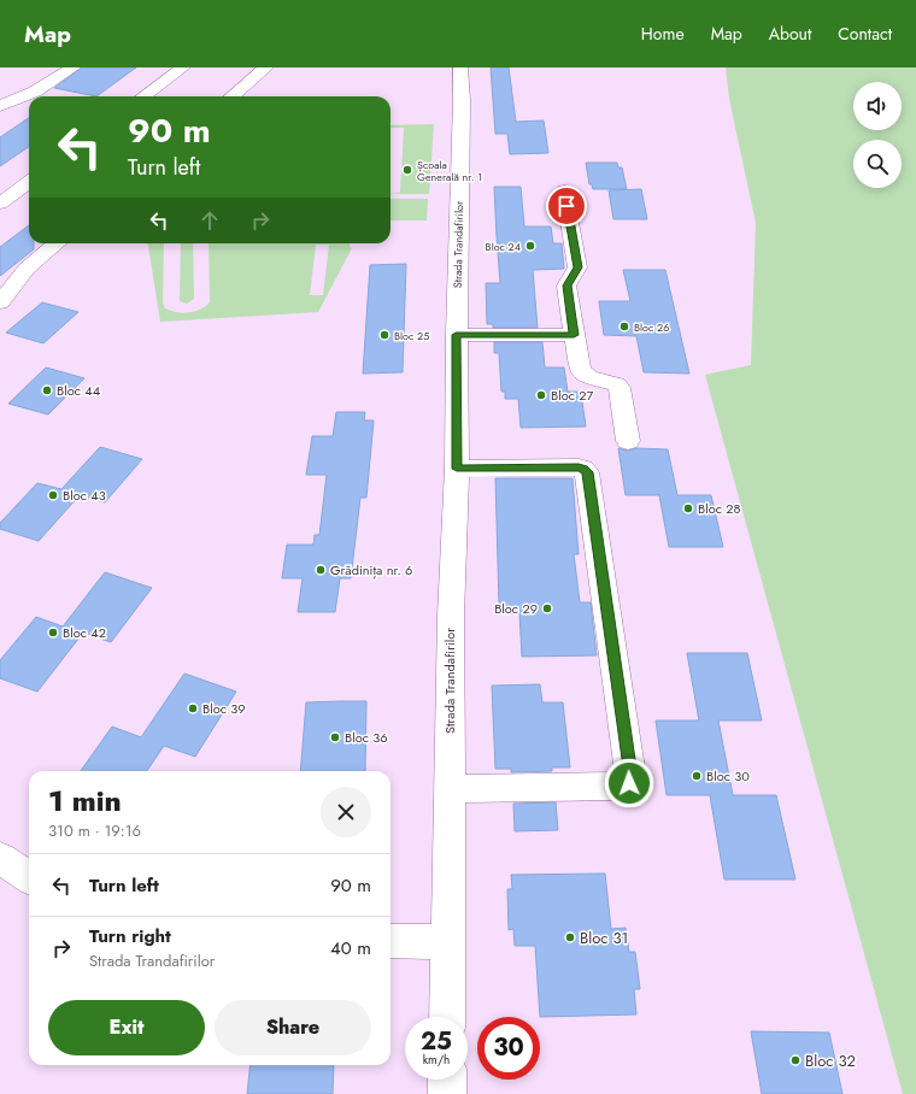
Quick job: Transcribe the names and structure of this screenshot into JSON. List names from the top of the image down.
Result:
{
  "streets": {
    "street": ["Strada Trandafirilor"]
  },
  "places": [
    "Școala Generală nr. 1",
    "Bloc 24",
    "Bloc 26",
    "Bloc 25",
    "Bloc 44",
    "Bloc 27",
    "Bloc 43",
    "Bloc 28",
    "Grădinița nr. 6",
    "Bloc 29",
    "Bloc 42",
    "Bloc 39",
    "Bloc 36",
    "Bloc 30",
    "Bloc 31",
    "Bloc 32"
  ],
  "page": {
    "header": "Map",
    "nav": [
      "Home",
      "Map",
      "About",
      "Contact"
    ],
    "turn": ["90 m", "Turn left"],
    "heading": ["1 min", "310 m · 19:16"],
    "list": [
      {
        "name": "Turn left",
        "value": "90 m"
      },
      {
        "name": "Turn right",
        "note": "Strada Trandafirilor",
        "value": "40 m"
      }
    ],
    "buttons": ["Exit", "Share"],
    "speed": "25 km/h",
    "limit": "30"
  }
}
